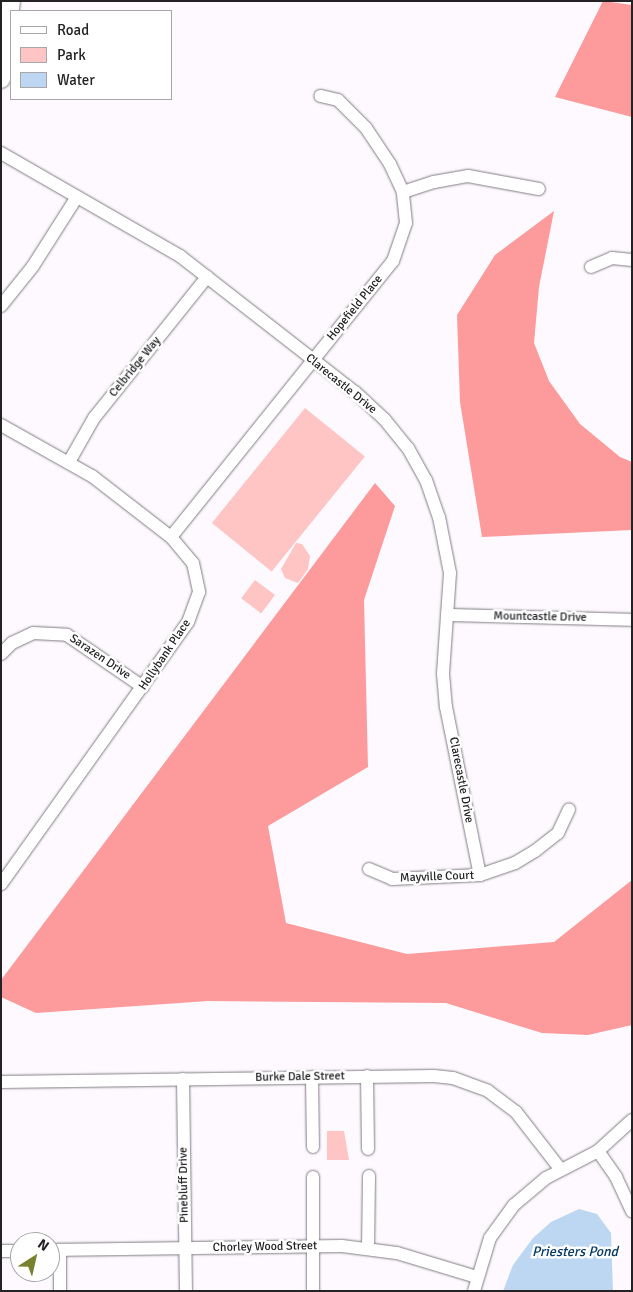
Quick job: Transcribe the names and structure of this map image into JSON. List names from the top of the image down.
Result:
{
  "streets": {
    "street": [
      "Hopefield Place",
      "Celbridge Way",
      "Clarecastle Drive",
      "Mountcastle Drive",
      "Hollybank Place",
      "Sarazen Drive",
      "Mayville Court",
      "Burke Dale Street",
      "Pinebluff Drive",
      "Chorley Wood Street"
    ]
  },
  "crossings": [
    ["Hopefield Place", "Clarecastle Drive"],
    ["Hopefield Place", "Hollybank Place"],
    ["Celbridge Way", "Clarecastle Drive"],
    ["Celbridge Way", "Hollybank Place"],
    ["Clarecastle Drive", "Mountcastle Drive"],
    ["Clarecastle Drive", "Mayville Court"],
    ["Hollybank Place", "Sarazen Drive"],
    ["Burke Dale Street", "Pinebluff Drive"],
    ["Pinebluff Drive", "Chorley Wood Street"]
  ],
  "water": ["Priesters Pond"],
  "legend": ["Road", "Park", "Water"],
  "north": "top right"
}
